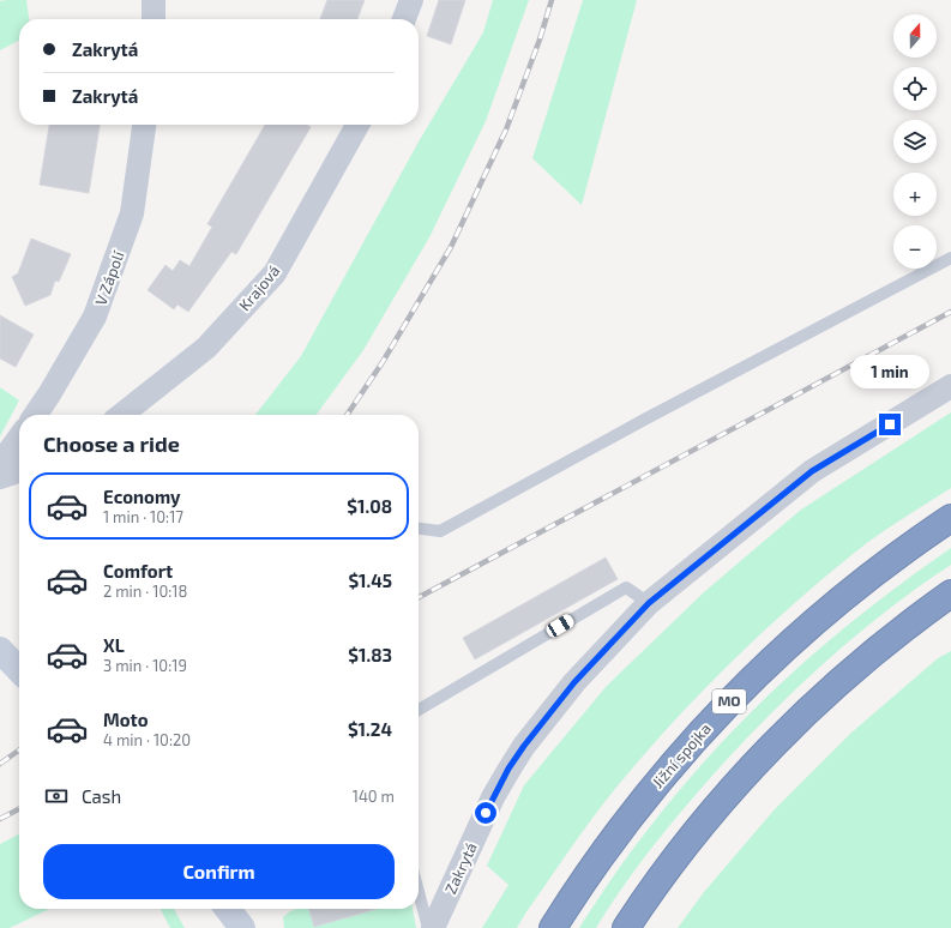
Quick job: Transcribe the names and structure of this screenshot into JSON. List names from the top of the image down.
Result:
{
  "streets": {
    "highway": ["MO", "Jižní spojka"],
    "street": ["V Zápolí", "Krajová", "Zakrytá"]
  },
  "north": "top",
  "page": {
    "map_buttons": ["+", "−"],
    "banner": ["Zakrytá", "Zakrytá"],
    "bubble": "1 min",
    "heading": "Choose a ride",
    "list": [
      {
        "name": "Economy",
        "note": "1 min · 10:17",
        "value": "$1.08"
      },
      {
        "name": "Comfort",
        "note": "2 min · 10:18",
        "value": "$1.45"
      },
      {
        "name": "XL",
        "note": "3 min · 10:19",
        "value": "$1.83"
      },
      {
        "name": "Moto",
        "note": "4 min · 10:20",
        "value": "$1.24"
      }
    ],
    "pay": ["Cash", "140 m"],
    "buttons": "Confirm"
  }
}
